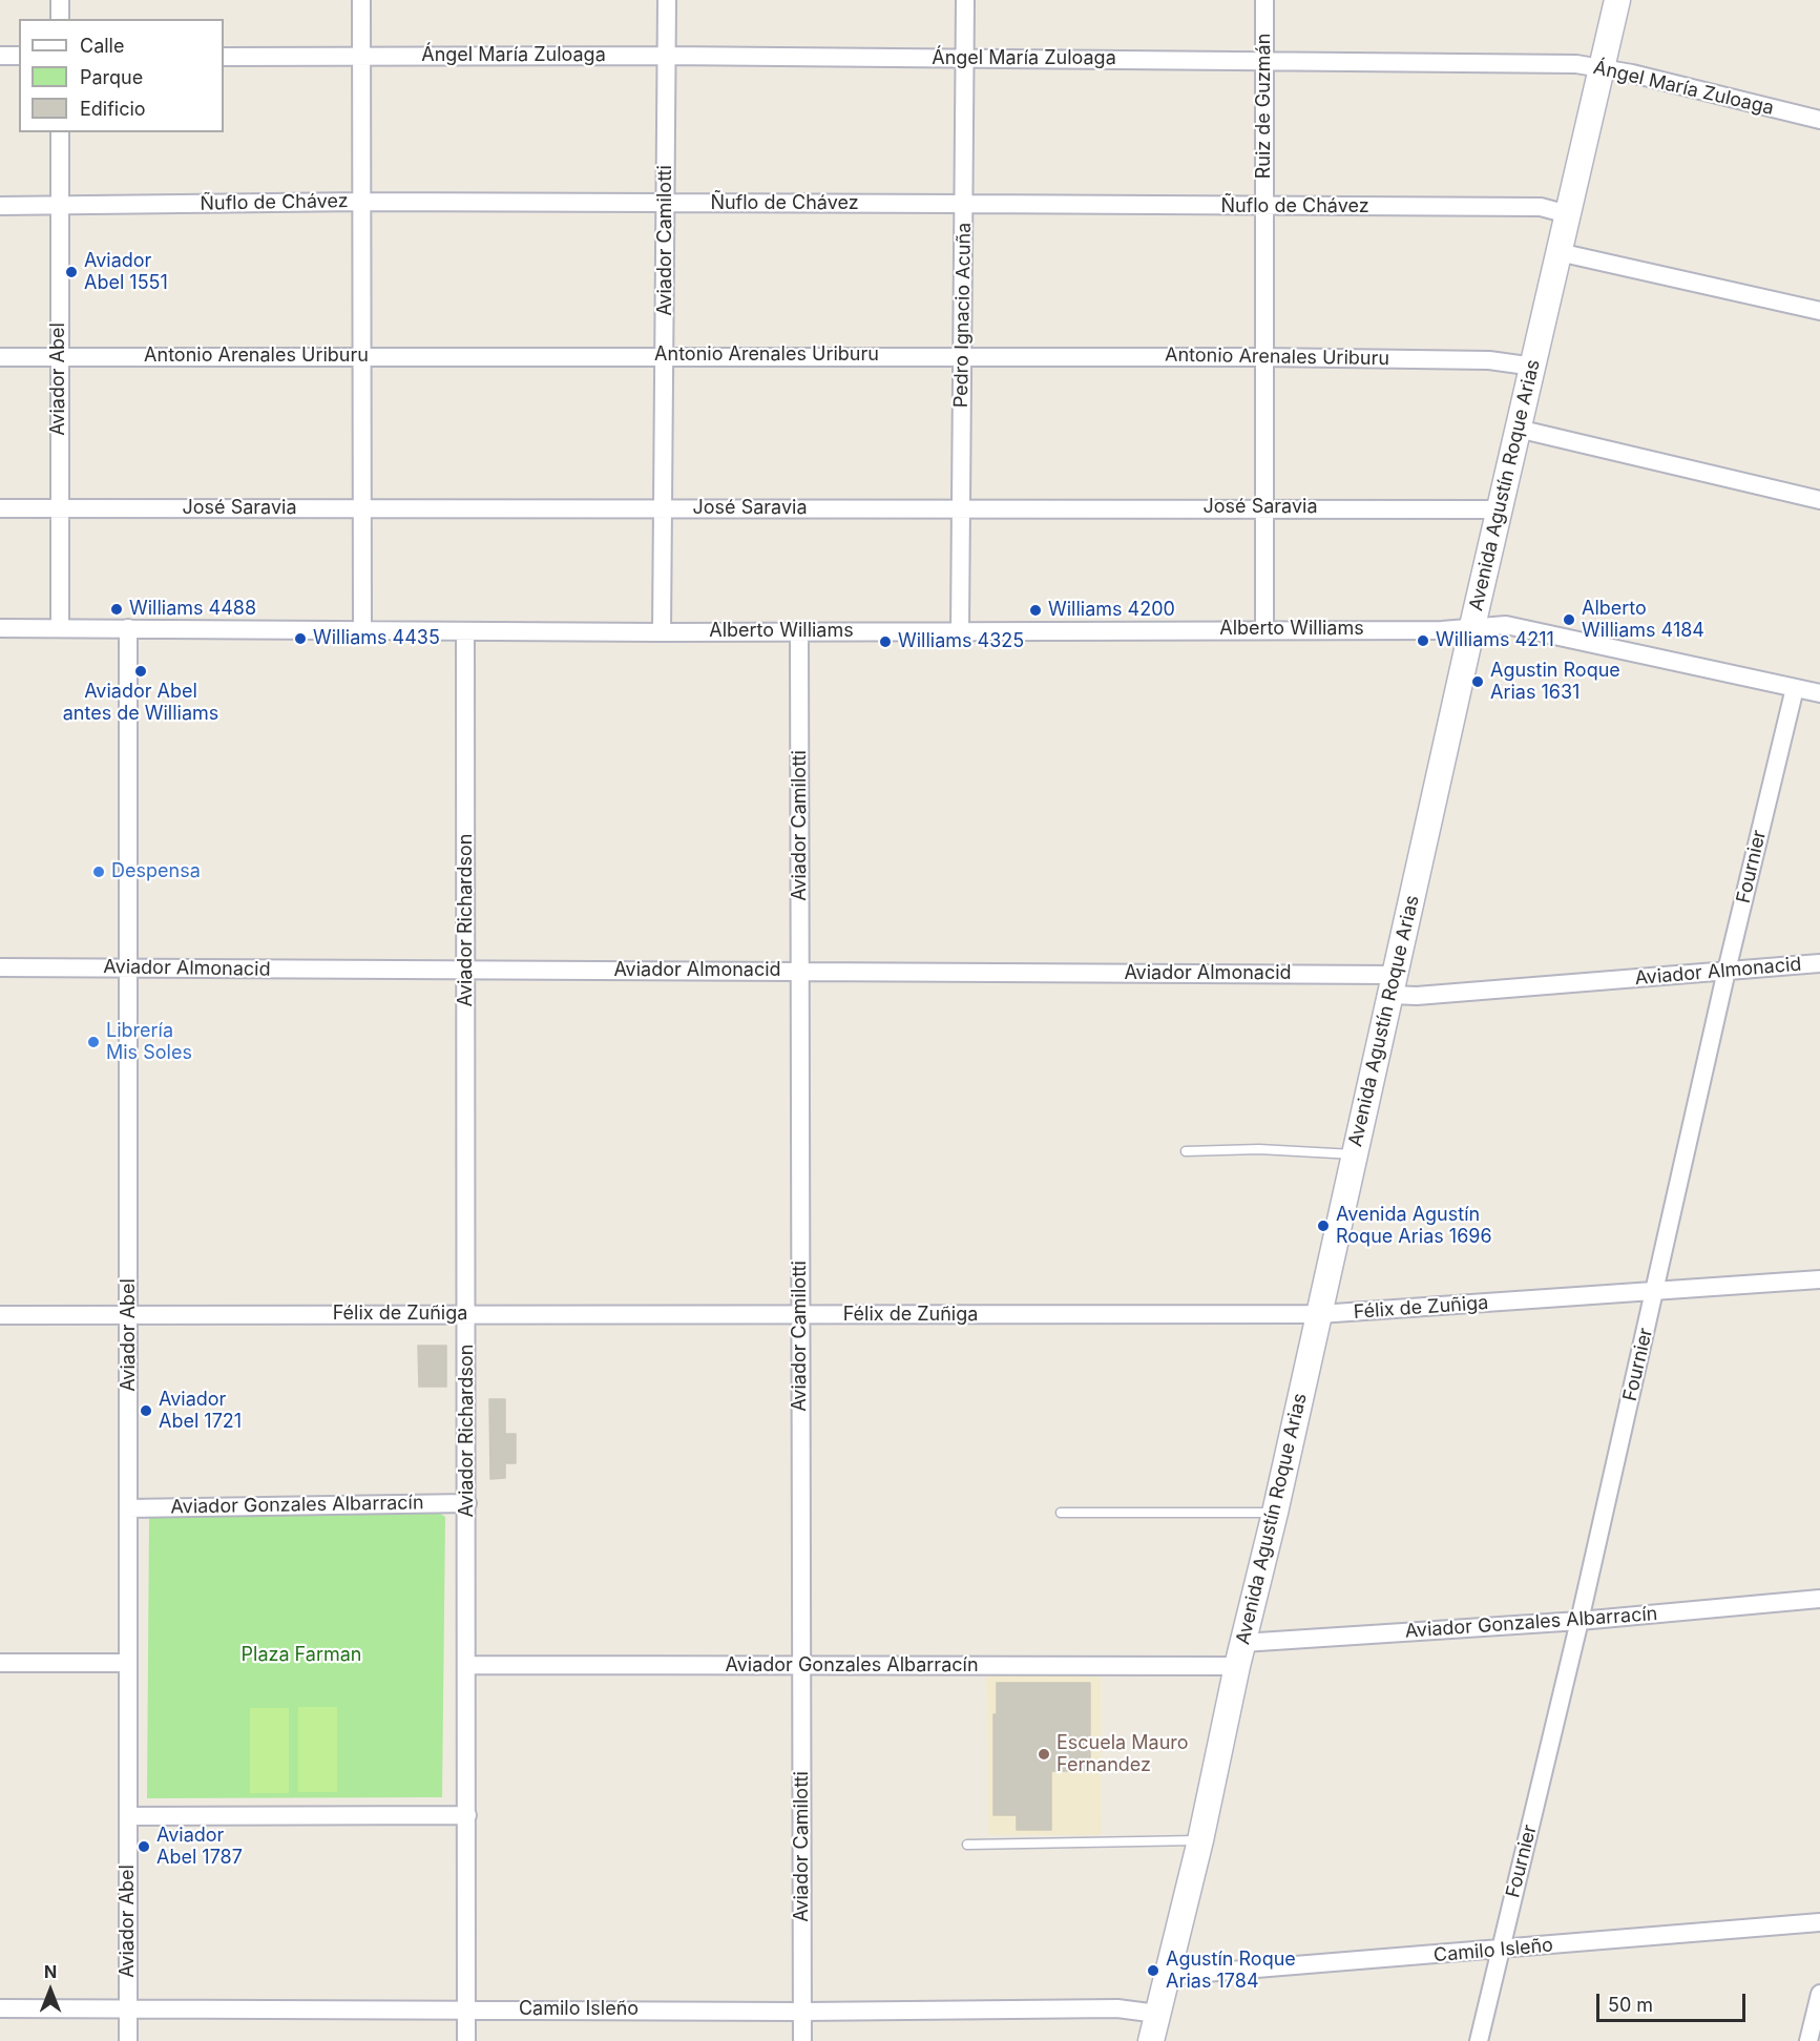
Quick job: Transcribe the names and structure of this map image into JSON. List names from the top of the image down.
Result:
{
  "streets": {
    "main road": ["Avenida Agustín Roque Arias"],
    "street": [
      "Ángel María Zuloaga",
      "Ruiz de Guzmán",
      "Ñuflo de Chávez",
      "Aviador Camilotti",
      "Pedro Ignacio Acuña",
      "Antonio Arenales Uriburu",
      "Aviador Abel",
      "José Saravia",
      "Alberto Williams",
      "Fournier",
      "Aviador Richardson",
      "Aviador Almonacid",
      "Félix de Zuñiga",
      "Aviador Gonzales Albarracín",
      "Camilo Isleño"
    ]
  },
  "crossings": [
    ["Ángel María Zuloaga", "Ruiz de Guzmán"],
    ["Ángel María Zuloaga", "Aviador Camilotti"],
    ["Ángel María Zuloaga", "Pedro Ignacio Acuña"],
    ["Ángel María Zuloaga", "Avenida Agustín Roque Arias"],
    ["Ruiz de Guzmán", "Ñuflo de Chávez"],
    ["Ruiz de Guzmán", "Antonio Arenales Uriburu"],
    ["Ruiz de Guzmán", "José Saravia"],
    ["Ruiz de Guzmán", "Alberto Williams"],
    ["Ñuflo de Chávez", "Aviador Camilotti"],
    ["Ñuflo de Chávez", "Pedro Ignacio Acuña"],
    ["Ñuflo de Chávez", "Aviador Abel"],
    ["Ñuflo de Chávez", "Avenida Agustín Roque Arias"],
    ["Aviador Camilotti", "Antonio Arenales Uriburu"],
    ["Aviador Camilotti", "José Saravia"],
    ["Aviador Camilotti", "Alberto Williams"],
    ["Aviador Camilotti", "Aviador Almonacid"],
    ["Aviador Camilotti", "Félix de Zuñiga"],
    ["Aviador Camilotti", "Aviador Gonzales Albarracín"],
    ["Aviador Camilotti", "Camilo Isleño"],
    ["Pedro Ignacio Acuña", "Antonio Arenales Uriburu"],
    ["Pedro Ignacio Acuña", "José Saravia"],
    ["Pedro Ignacio Acuña", "Alberto Williams"],
    ["Antonio Arenales Uriburu", "Aviador Abel"],
    ["Antonio Arenales Uriburu", "Avenida Agustín Roque Arias"],
    ["Aviador Abel", "José Saravia"],
    ["Aviador Abel", "Alberto Williams"],
    ["Aviador Abel", "Aviador Almonacid"],
    ["Aviador Abel", "Félix de Zuñiga"],
    ["Aviador Abel", "Aviador Gonzales Albarracín"],
    ["Aviador Abel", "Camilo Isleño"],
    ["Avenida Agustín Roque Arias", "José Saravia"],
    ["Avenida Agustín Roque Arias", "Alberto Williams"],
    ["Avenida Agustín Roque Arias", "Aviador Almonacid"],
    ["Avenida Agustín Roque Arias", "Félix de Zuñiga"],
    ["Avenida Agustín Roque Arias", "Aviador Gonzales Albarracín"],
    ["Avenida Agustín Roque Arias", "Camilo Isleño"],
    ["Alberto Williams", "Fournier"],
    ["Alberto Williams", "Aviador Richardson"],
    ["Fournier", "Aviador Almonacid"],
    ["Fournier", "Félix de Zuñiga"],
    ["Fournier", "Aviador Gonzales Albarracín"],
    ["Fournier", "Camilo Isleño"],
    ["Aviador Richardson", "Aviador Almonacid"],
    ["Aviador Richardson", "Félix de Zuñiga"],
    ["Aviador Richardson", "Aviador Gonzales Albarracín"],
    ["Aviador Richardson", "Camilo Isleño"]
  ],
  "parks": ["Plaza Farman"],
  "places": [
    "Aviador Abel 1551",
    "Williams 4488",
    "Williams 4200",
    "Alberto Williams 4184",
    "Williams 4435",
    "Williams 4211",
    "Williams 4325",
    "Aviador Abel antes de Williams",
    "Agustin Roque Arias 1631",
    "Despensa",
    "Librería Mis Soles",
    "Avenida Agustín Roque Arias 1696",
    "Aviador Abel 1721",
    "Escuela Mauro Fernandez",
    "Aviador Abel 1787",
    "Agustín Roque Arias 1784"
  ],
  "legend": ["Calle", "Parque", "Edificio"],
  "scale_bar": "50 m",
  "north": "top"
}
